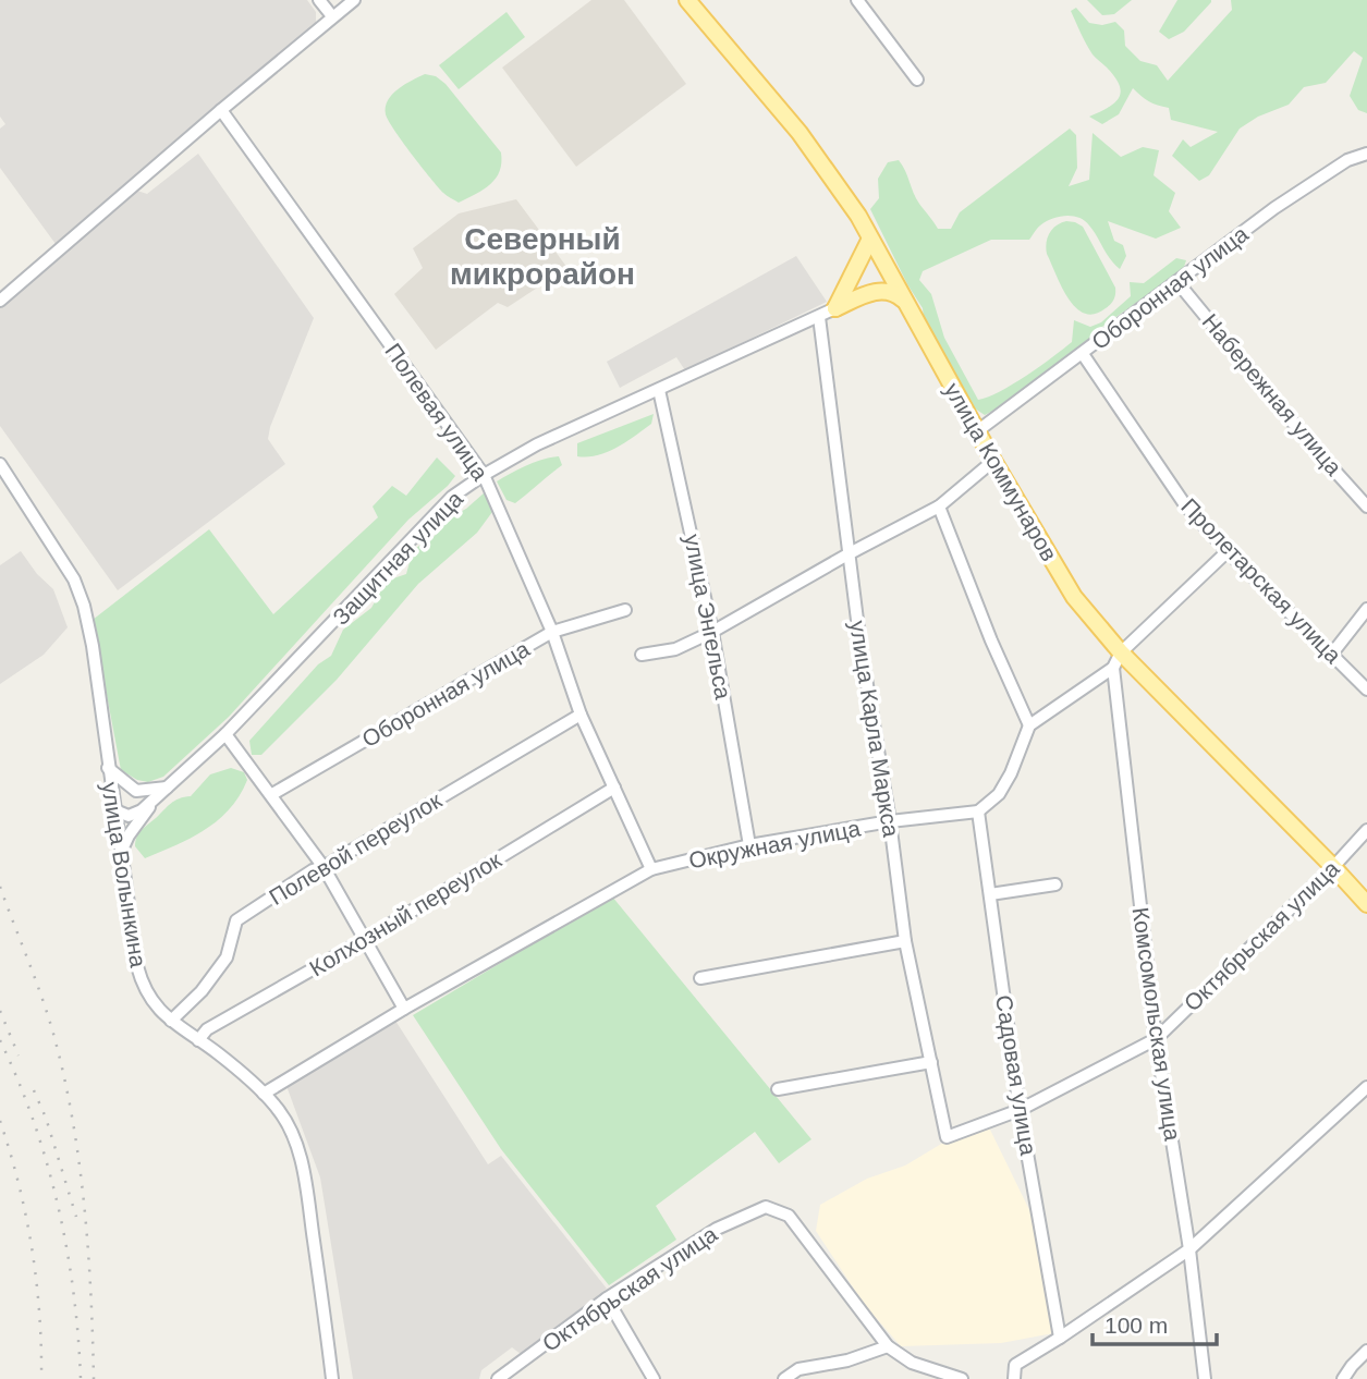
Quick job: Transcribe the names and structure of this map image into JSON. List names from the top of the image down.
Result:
{
  "streets": {
    "main road": ["улица Коммунаров"],
    "street": [
      "Оборонная улица",
      "Набережная улица",
      "Полевая улица",
      "Защитная улица",
      "Пролетарская улица",
      "улица Энгельса",
      "улица Карла Маркса",
      "Окружная улица",
      "Полевой переулок",
      "улица Волынкина",
      "Колхозный переулок",
      "Октябрьская улица",
      "Комсомольская улица",
      "Садовая улица"
    ]
  },
  "crossings": [
    ["Оборонная улица", "Набережная улица"],
    ["Оборонная улица", "Полевая улица"],
    ["Оборонная улица", "улица Коммунаров"],
    ["Оборонная улица", "Пролетарская улица"],
    ["Полевая улица", "Защитная улица"],
    ["Полевая улица", "Окружная улица"],
    ["Полевая улица", "Полевой переулок"],
    ["Полевая улица", "Колхозный переулок"],
    ["улица Коммунаров", "Октябрьская улица"],
    ["Защитная улица", "улица Энгельса"],
    ["Защитная улица", "улица Карла Маркса"],
    ["улица Энгельса", "Окружная улица"],
    ["улица Карла Маркса", "Окружная улица"],
    ["улица Карла Маркса", "Октябрьская улица"],
    ["Окружная улица", "улица Волынкина"],
    ["Окружная улица", "Садовая улица"],
    ["Полевой переулок", "улица Волынкина"],
    ["улица Волынкина", "Колхозный переулок"],
    ["Октябрьская улица", "Комсомольская улица"],
    ["Октябрьская улица", "Садовая улица"]
  ],
  "districts": ["Северный микрорайон"],
  "scale_bar": "100 m"
}
